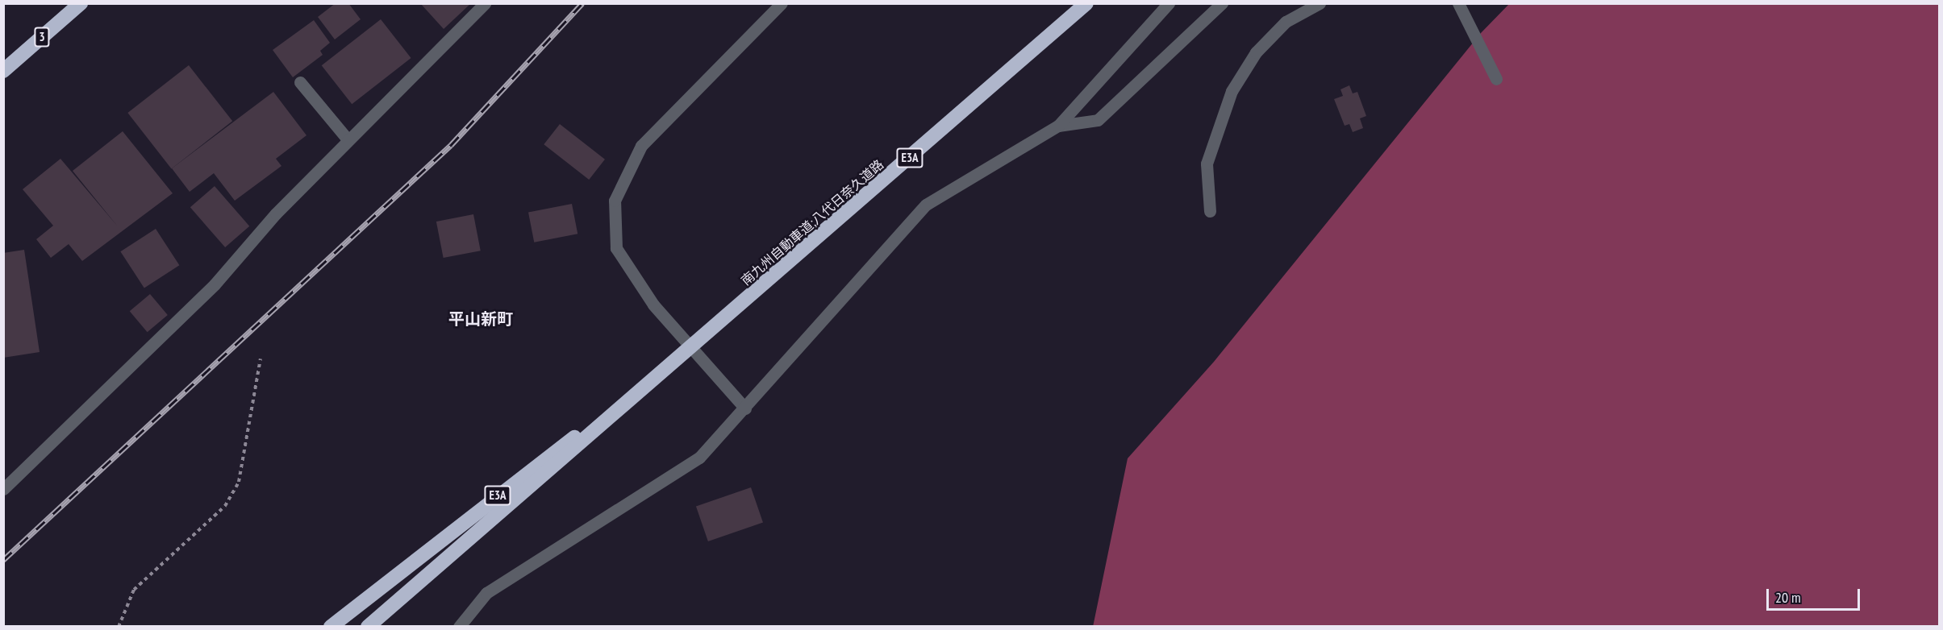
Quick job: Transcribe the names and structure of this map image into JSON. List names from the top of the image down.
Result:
{
  "streets": {
    "highway": ["3", "E3A", "南九州自動車道;八代日奈久道路"]
  },
  "districts": ["平山新町"],
  "scale_bar": "20 m"
}
